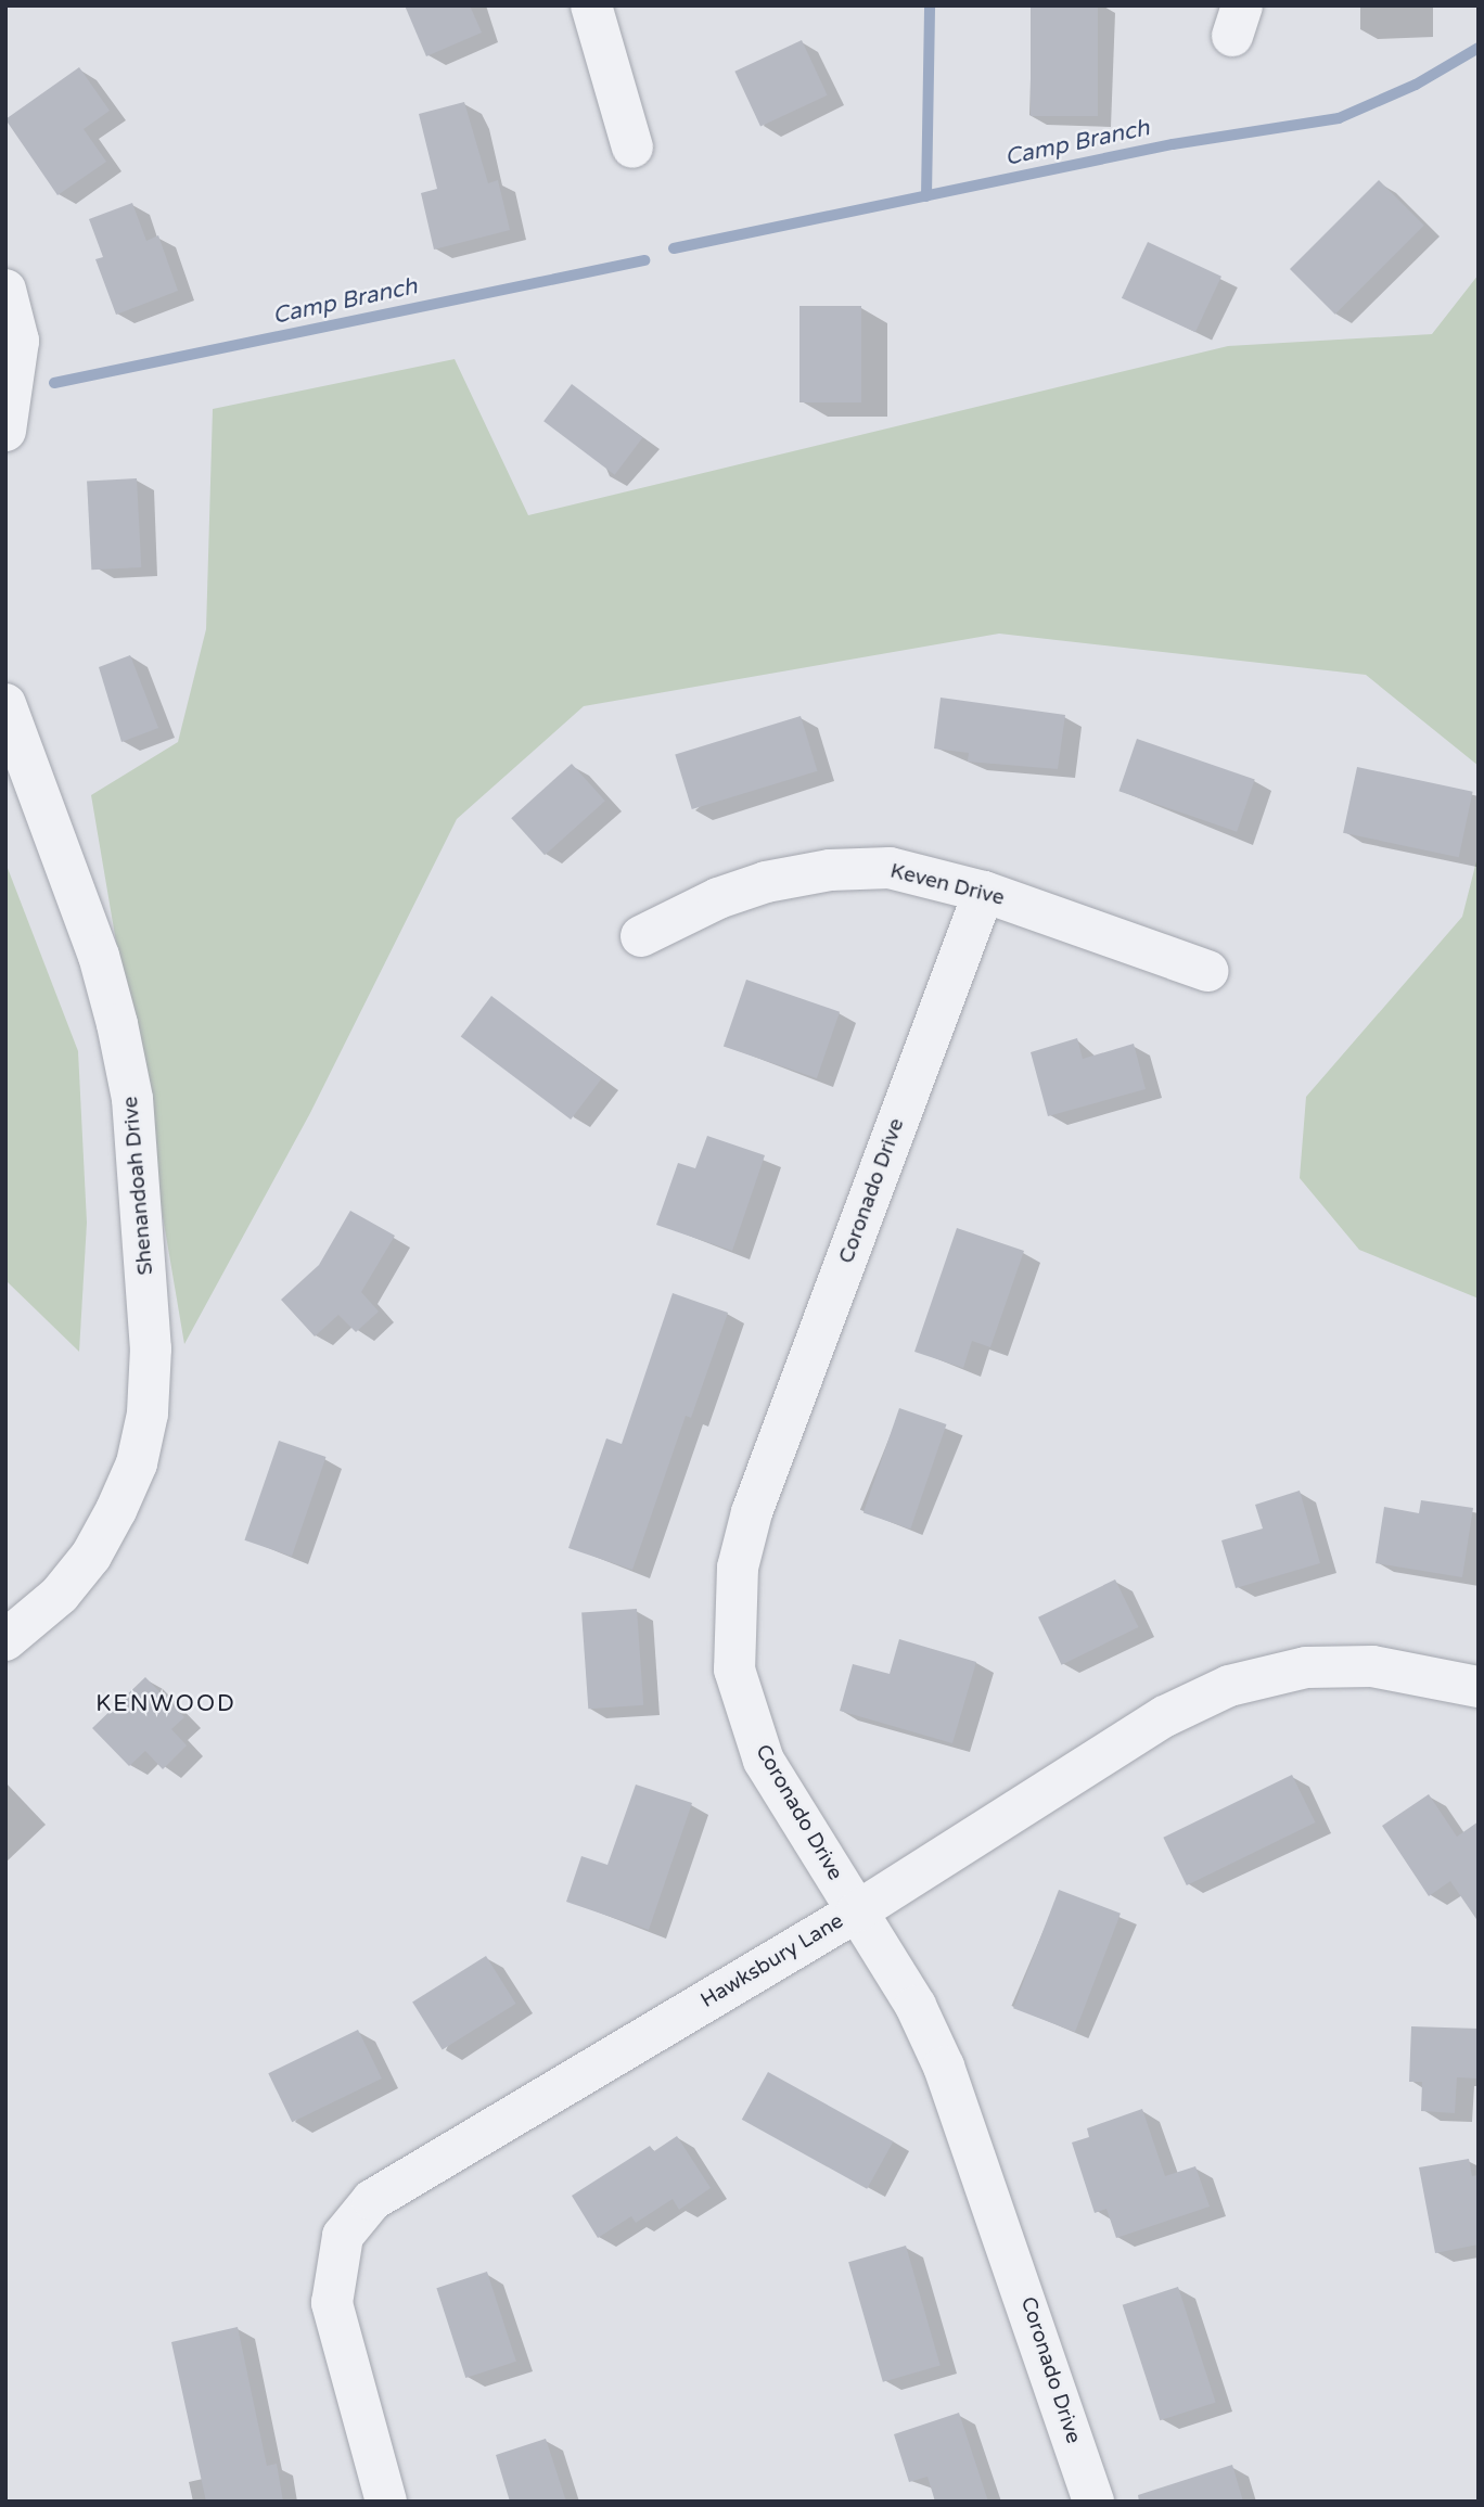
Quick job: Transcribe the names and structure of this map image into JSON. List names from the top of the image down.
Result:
{
  "streets": {
    "street": [
      "Keven Drive",
      "Shenandoah Drive",
      "Coronado Drive",
      "Hawksbury Lane"
    ]
  },
  "crossings": [
    ["Keven Drive", "Coronado Drive"],
    ["Coronado Drive", "Hawksbury Lane"]
  ],
  "districts": ["KENWOOD"],
  "water": ["Camp Branch"]
}
